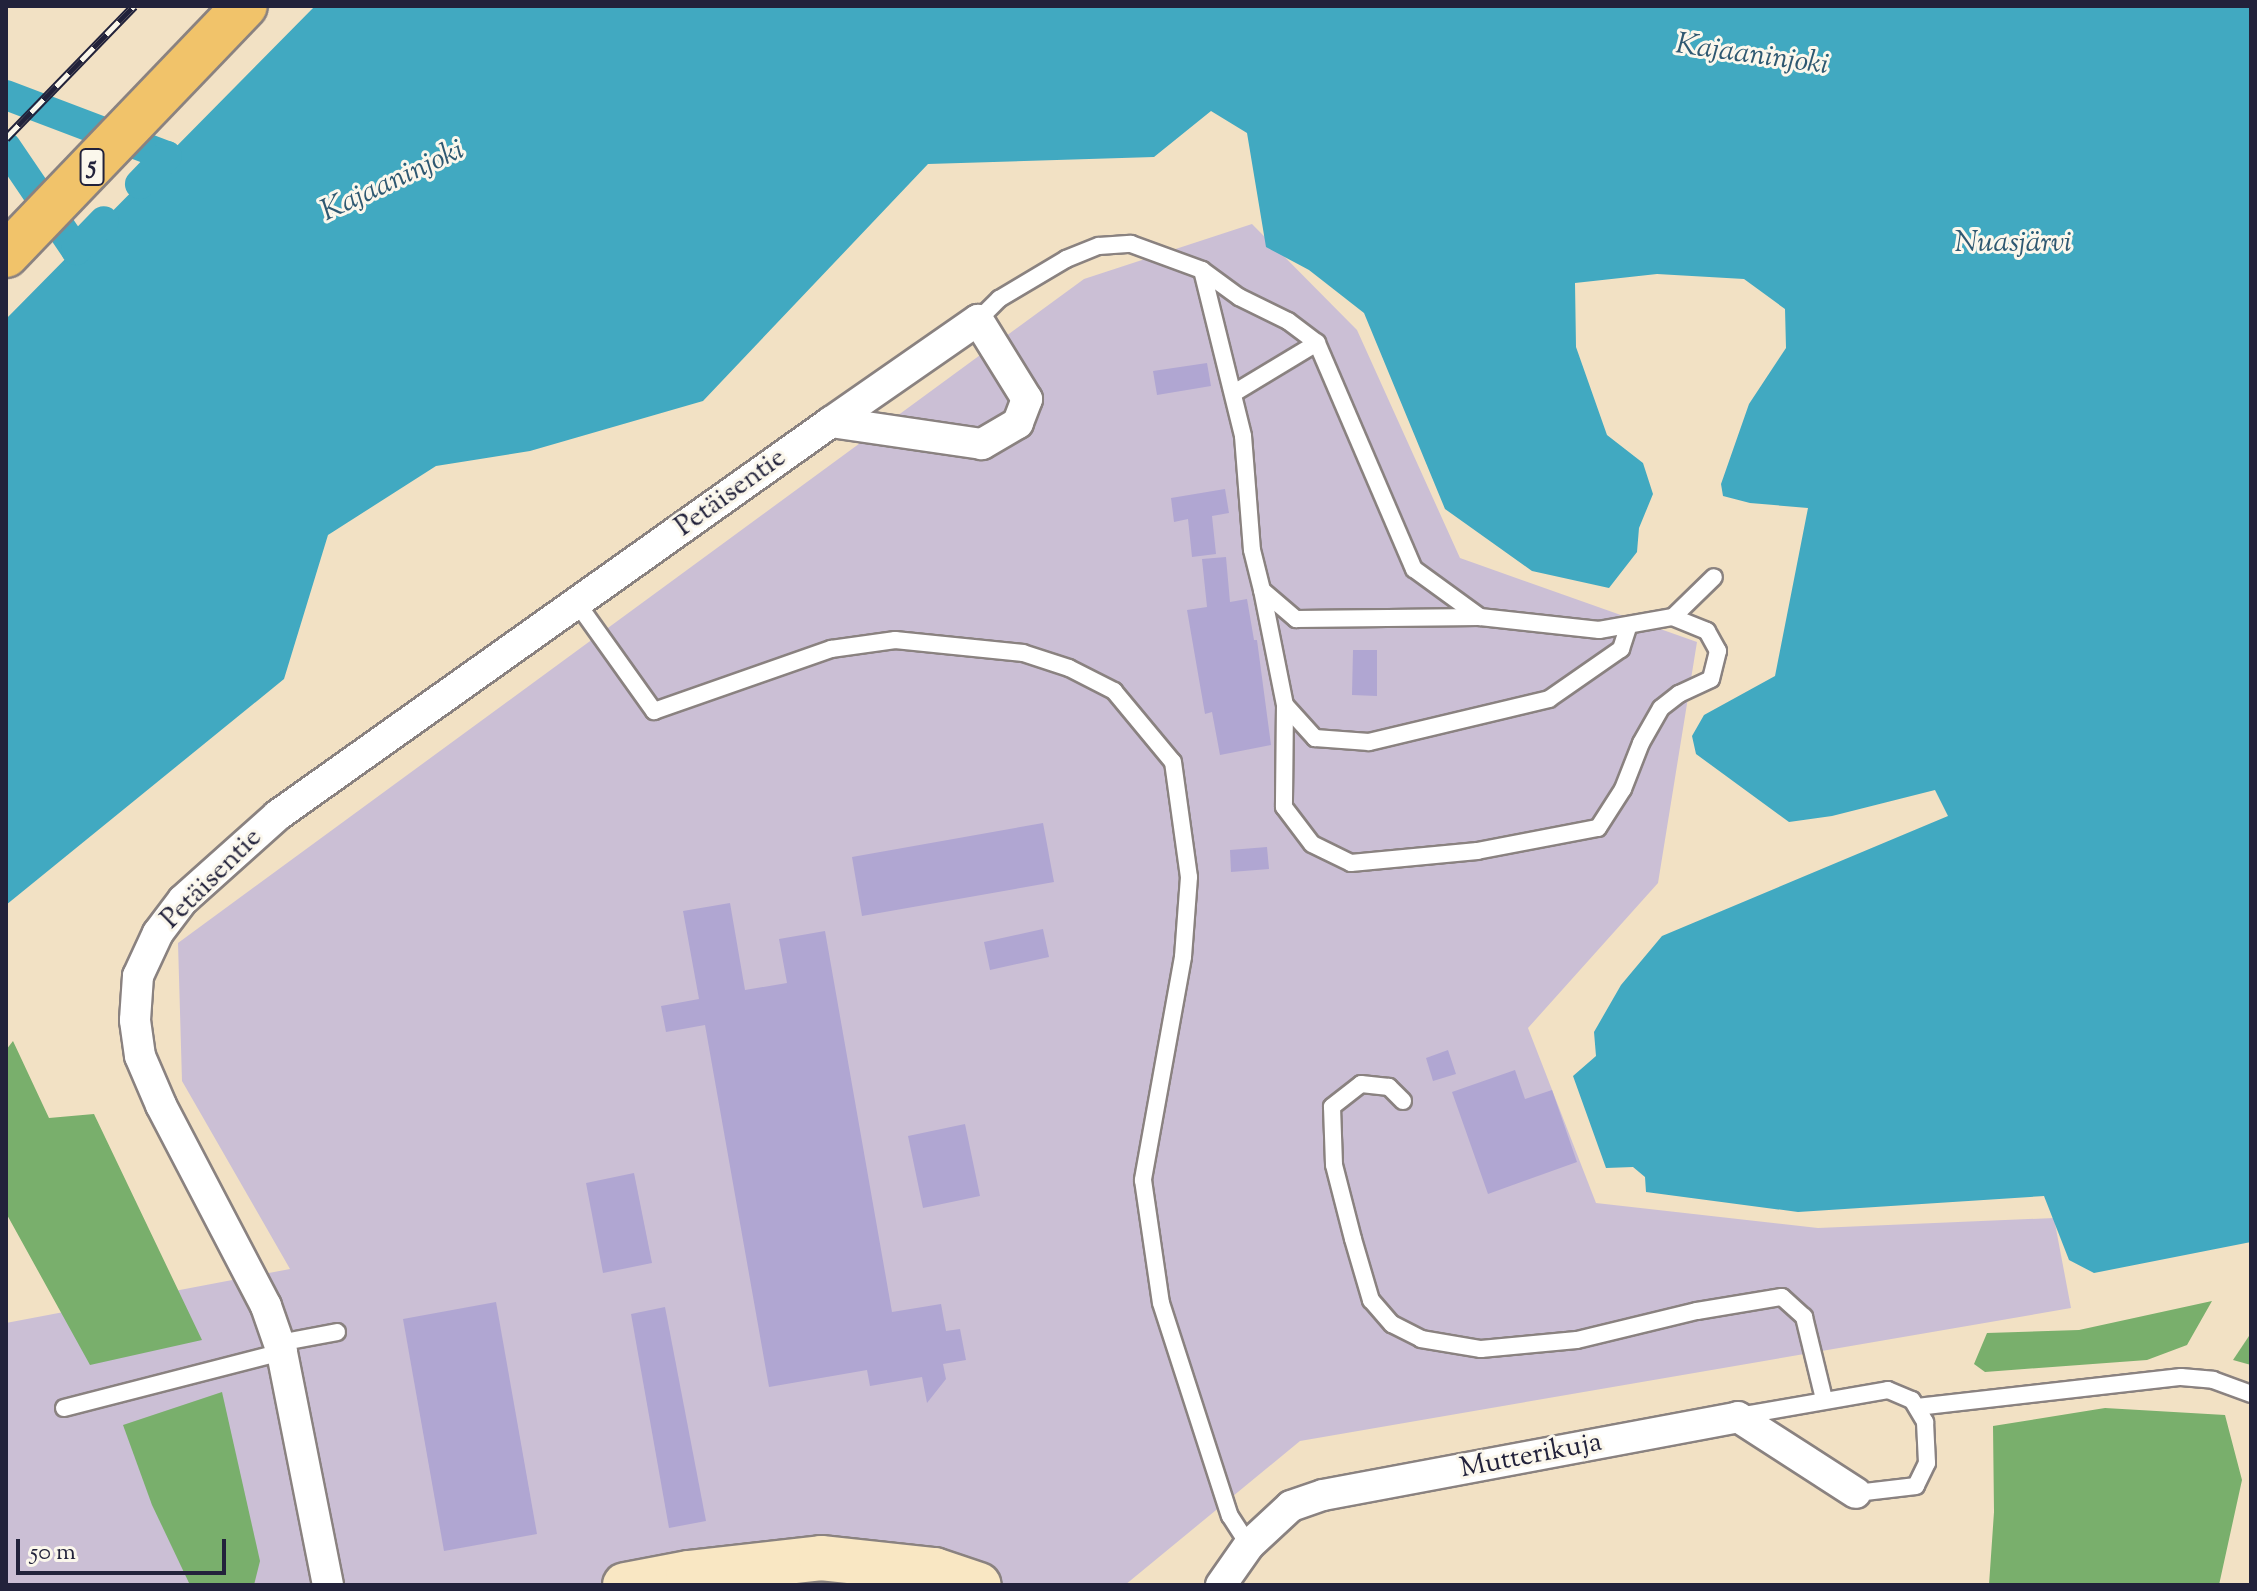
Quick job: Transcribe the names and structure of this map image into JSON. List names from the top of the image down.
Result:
{
  "streets": {
    "highway": ["5"],
    "street": ["Petäisentie", "Mutterikuja"]
  },
  "water": ["Kajaaninjoki", "Nuasjärvi"],
  "scale_bar": "50 m"
}
